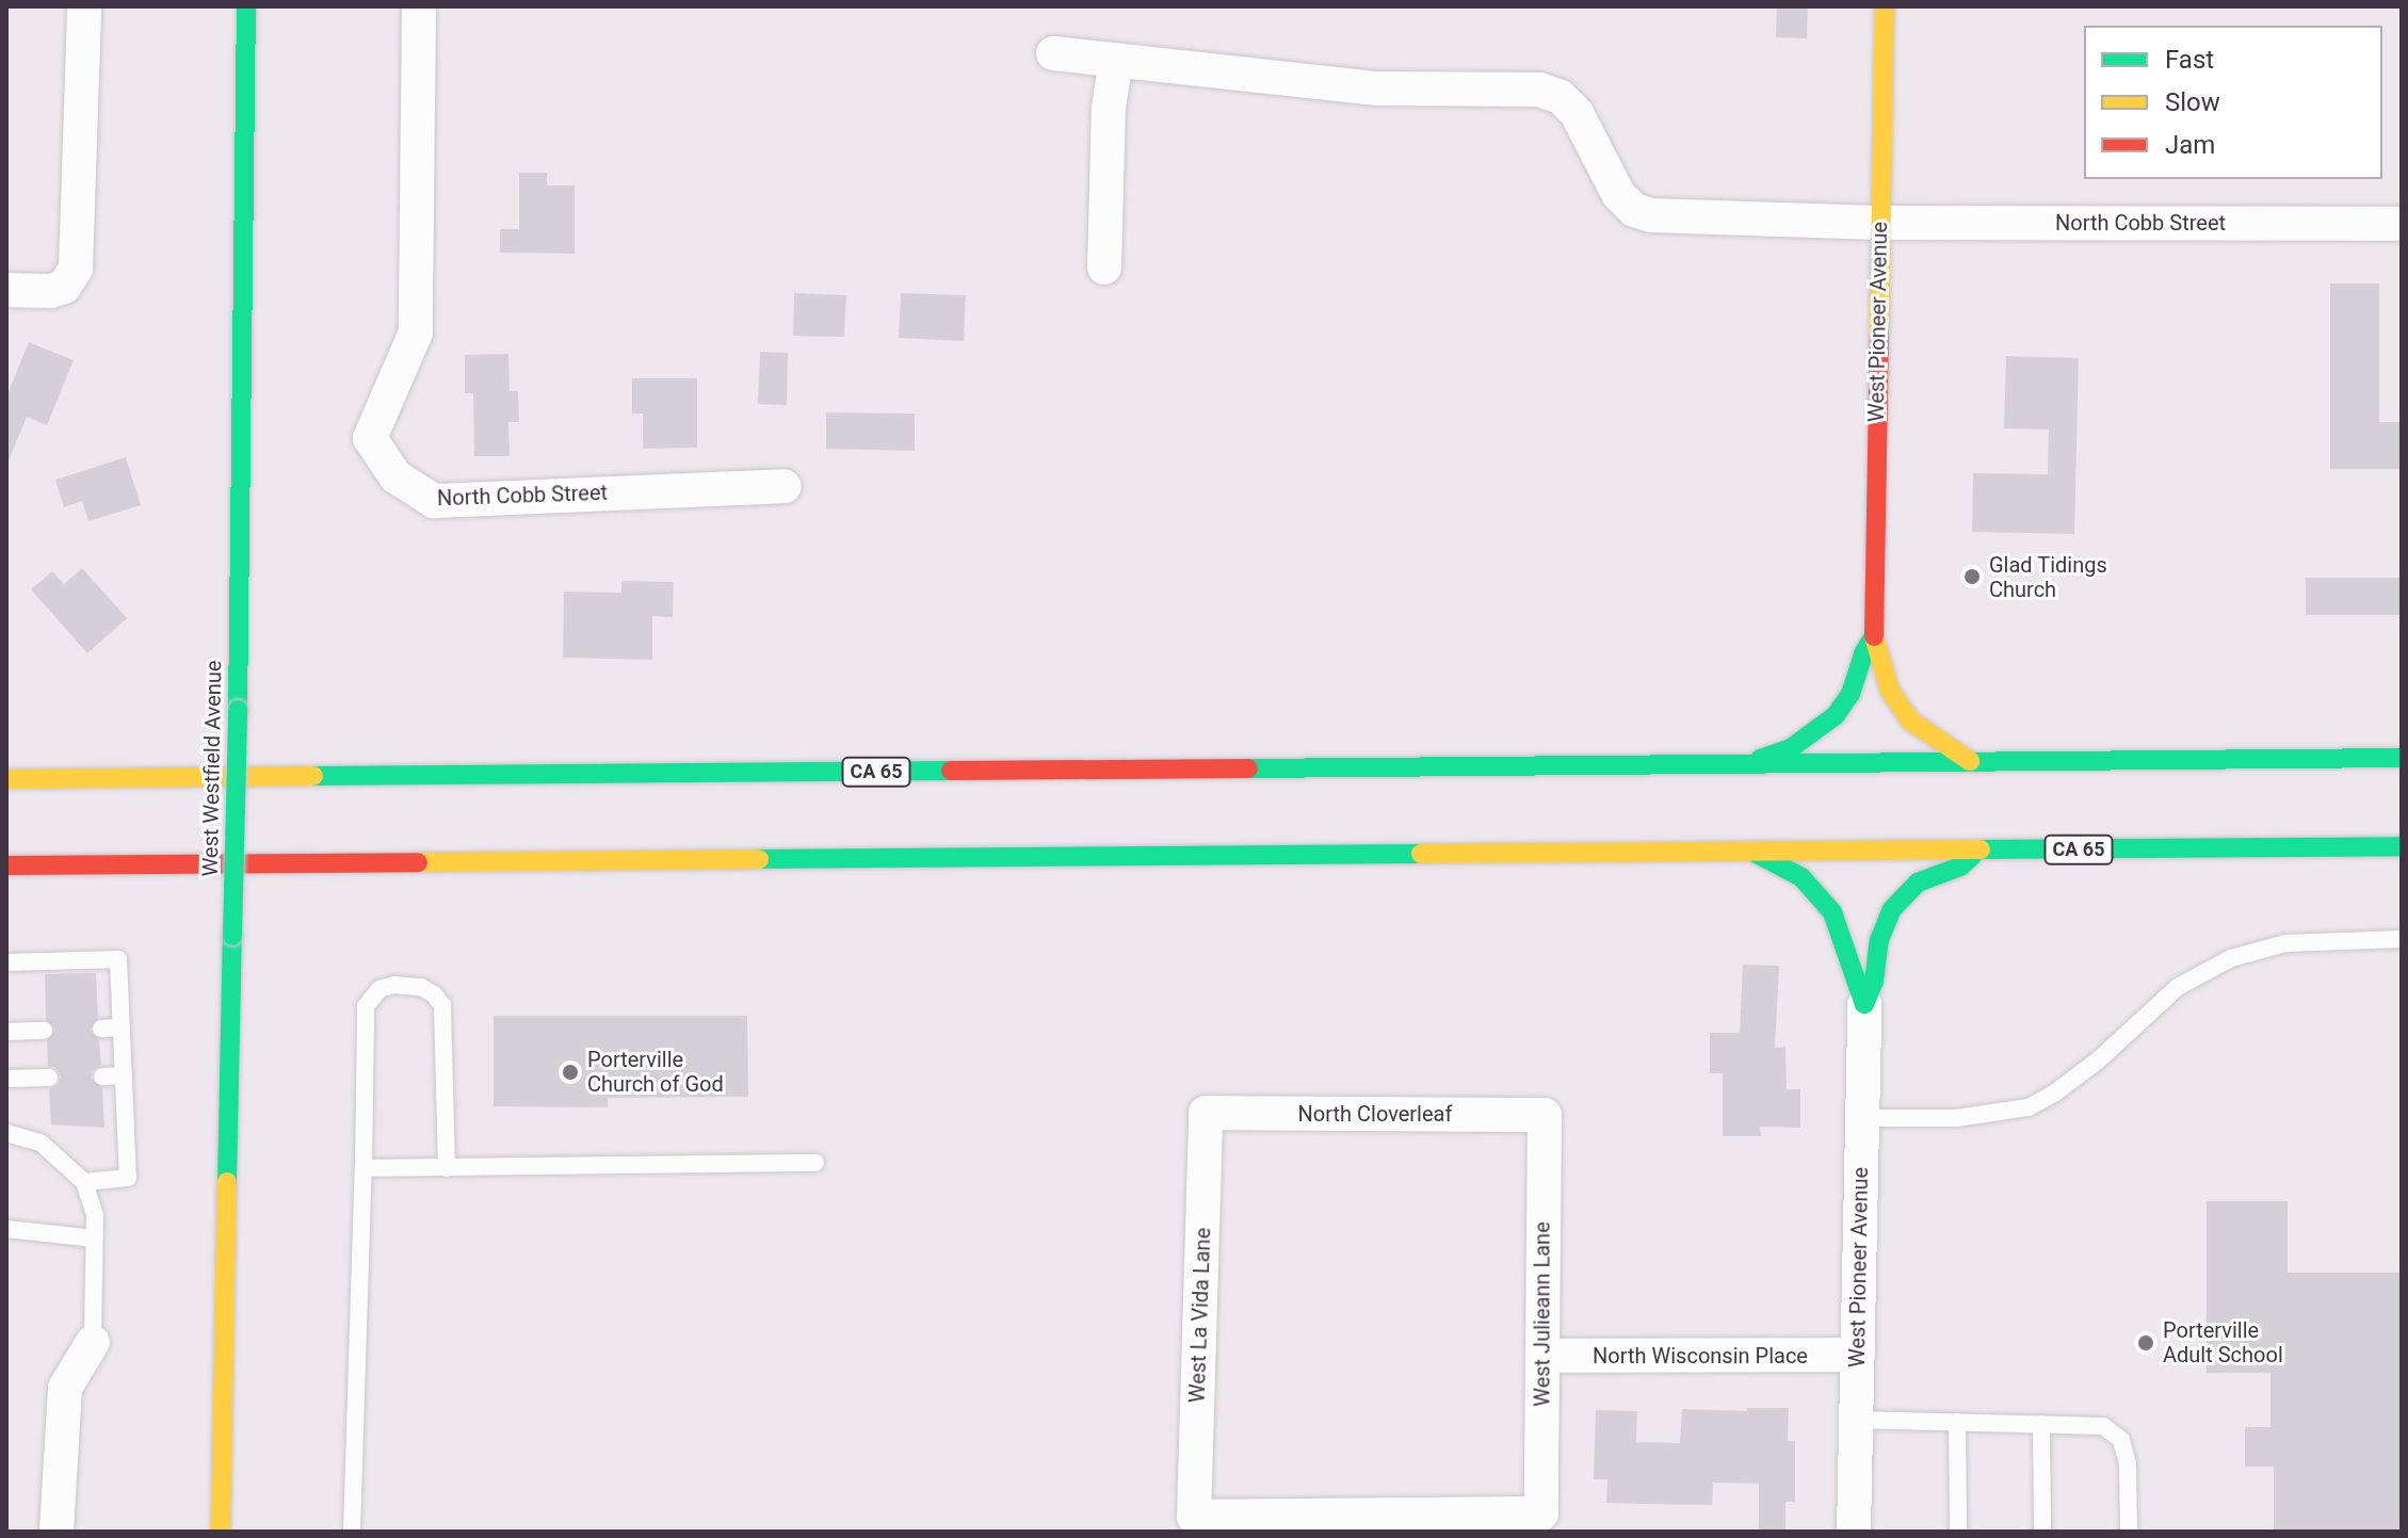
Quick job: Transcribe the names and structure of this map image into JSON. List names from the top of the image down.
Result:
{
  "streets": {
    "main road": ["West Pioneer Avenue", "West Westfield Avenue", "CA 65"],
    "street": [
      "North Cobb Street",
      "North Cloverleaf",
      "West Julieann Lane",
      "West La Vida Lane",
      "North Wisconsin Place"
    ]
  },
  "crossings": [
    ["North Cobb Street", "West Pioneer Avenue"],
    ["West Pioneer Avenue", "North Wisconsin Place"],
    ["North Cloverleaf", "West Julieann Lane"],
    ["North Cloverleaf", "West La Vida Lane"],
    ["West Julieann Lane", "West La Vida Lane"],
    ["West Julieann Lane", "North Wisconsin Place"]
  ],
  "places": ["Glad Tidings Church", "Porterville Church of God", "Porterville Adult School"],
  "legend": ["Fast", "Slow", "Jam"]
}
